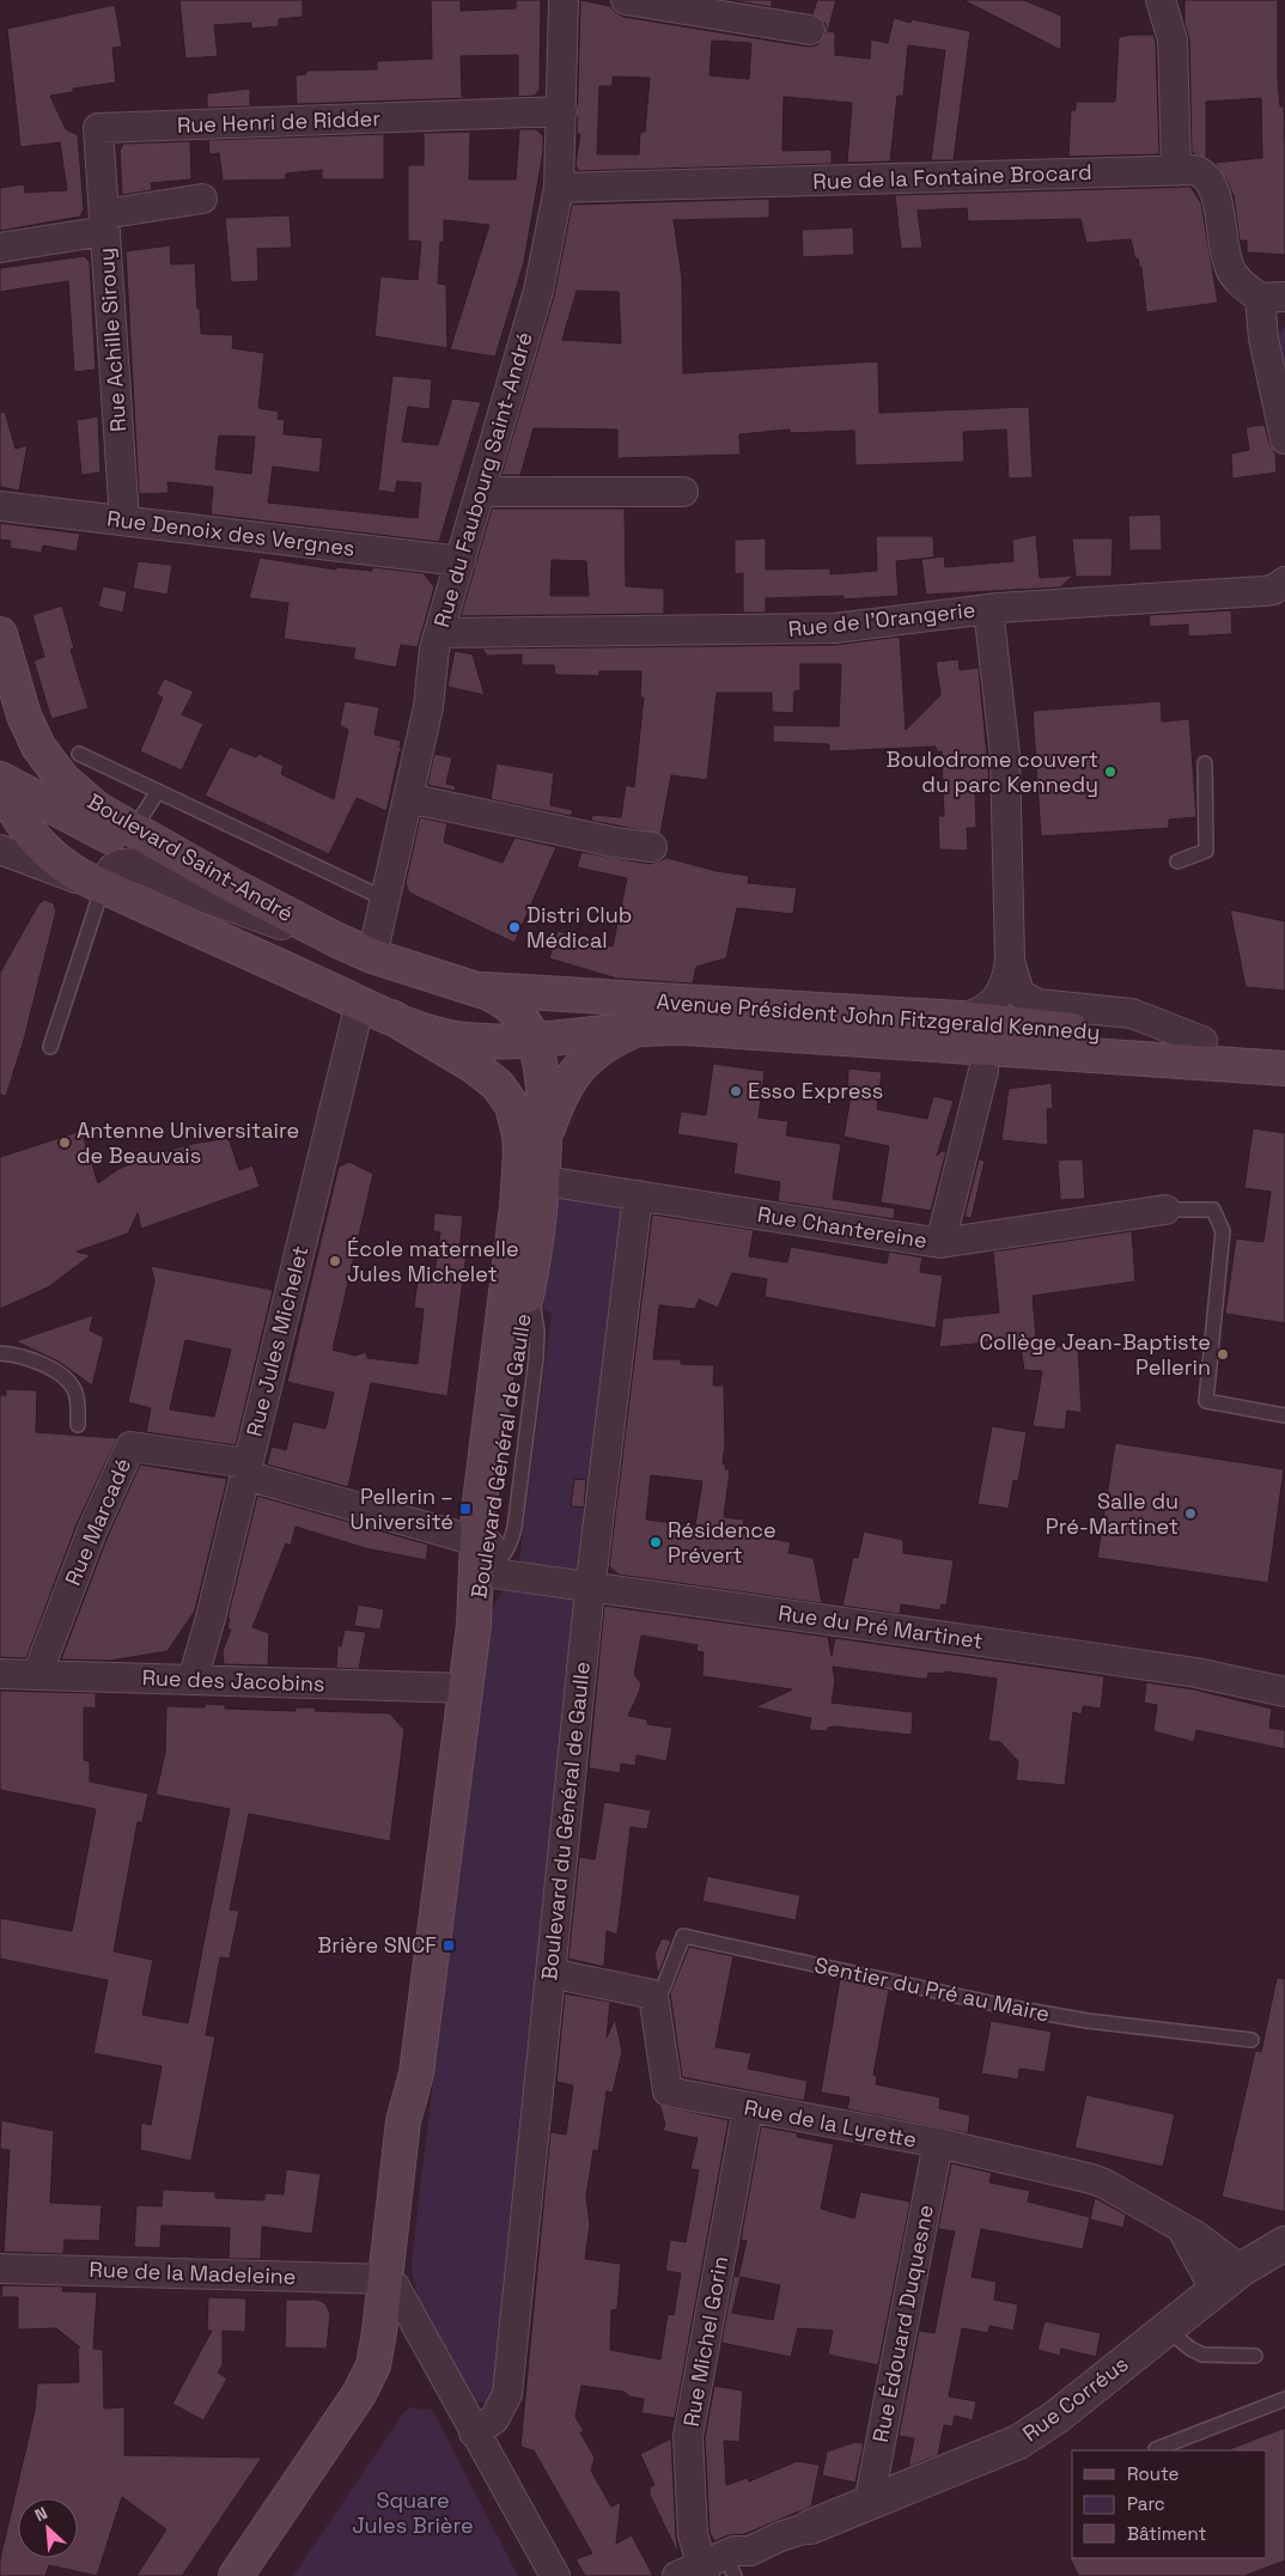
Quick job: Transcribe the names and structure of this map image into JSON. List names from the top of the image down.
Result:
{
  "streets": {
    "main road": ["Boulevard Saint-André", "Avenue Président John Fitzgerald Kennedy", "Boulevard Général de Gaulle"],
    "street": [
      "Rue Henri de Ridder",
      "Rue de la Fontaine Brocard",
      "Rue Achille Sirouy",
      "Rue du Faubourg Saint-André",
      "Rue Denoix des Vergnes",
      "Rue de l'Orangerie",
      "Rue Chantereine",
      "Rue Jules Michelet",
      "Rue Marcadé",
      "Rue du Pré Martinet",
      "Rue des Jacobins",
      "Boulevard du Général de Gaulle",
      "Rue de la Lyrette",
      "Rue de la Madeleine",
      "Rue Édouard Duquesne",
      "Rue Michel Gorin",
      "Rue Corréus"
    ],
    "lane": ["Sentier du Pré au Maire"]
  },
  "crossings": [
    ["Rue Henri de Ridder", "Rue Achille Sirouy"],
    ["Rue Henri de Ridder", "Rue du Faubourg Saint-André"],
    ["Rue de la Fontaine Brocard", "Rue du Faubourg Saint-André"],
    ["Rue Achille Sirouy", "Rue Denoix des Vergnes"],
    ["Rue du Faubourg Saint-André", "Rue Denoix des Vergnes"],
    ["Rue du Faubourg Saint-André", "Rue de l'Orangerie"],
    ["Rue du Faubourg Saint-André", "Boulevard Saint-André"],
    ["Boulevard Saint-André", "Avenue Président John Fitzgerald Kennedy"],
    ["Avenue Président John Fitzgerald Kennedy", "Boulevard Général de Gaulle"],
    ["Rue Chantereine", "Boulevard Général de Gaulle"],
    ["Rue Chantereine", "Boulevard du Général de Gaulle"],
    ["Rue Jules Michelet", "Rue Marcadé"],
    ["Rue Jules Michelet", "Rue des Jacobins"],
    ["Boulevard Général de Gaulle", "Rue Marcadé"],
    ["Boulevard Général de Gaulle", "Rue du Pré Martinet"],
    ["Boulevard Général de Gaulle", "Rue des Jacobins"],
    ["Rue Marcadé", "Rue du Pré Martinet"],
    ["Rue Marcadé", "Rue des Jacobins"],
    ["Rue du Pré Martinet", "Boulevard du Général de Gaulle"],
    ["Sentier du Pré au Maire", "Rue de la Lyrette"],
    ["Rue de la Lyrette", "Rue Édouard Duquesne"],
    ["Rue de la Lyrette", "Rue Michel Gorin"],
    ["Rue de la Lyrette", "Rue Corréus"],
    ["Rue Édouard Duquesne", "Rue Corréus"],
    ["Rue Michel Gorin", "Rue Corréus"]
  ],
  "parks": ["Square Jules Brière"],
  "places": {
    "other": [
      "Boulodrome couvert du parc Kennedy",
      "Distri Club Médical",
      "Esso Express",
      "Antenne Universitaire de Beauvais",
      "École maternelle Jules Michelet",
      "Collège Jean-Baptiste Pellerin",
      "Salle du Pré-Martinet",
      "Résidence Prévert"
    ],
    "transit": ["Pellerin – Université", "Brière SNCF"]
  },
  "legend": ["Route", "Parc", "Bâtiment"],
  "north": "top left"
}
